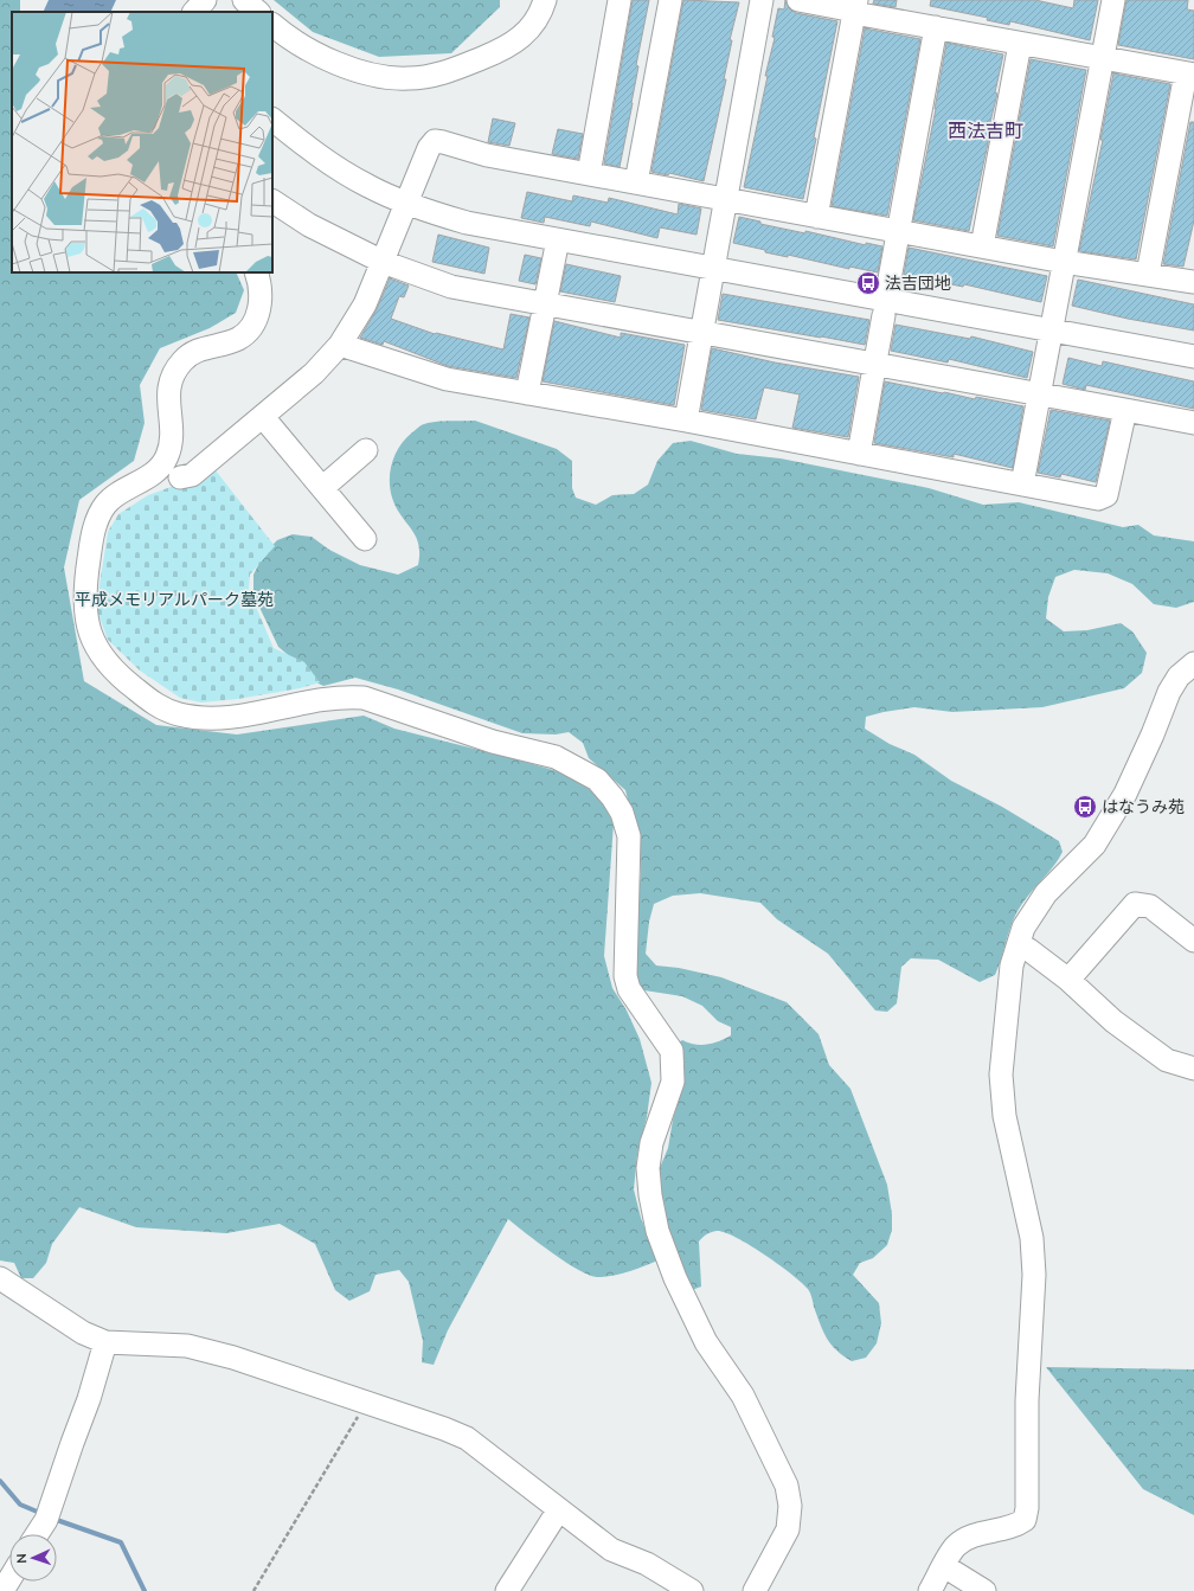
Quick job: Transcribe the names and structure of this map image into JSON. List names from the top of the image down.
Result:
{
  "districts": ["西法吉町"],
  "parks": ["平成メモリアルパーク墓苑"],
  "places": {
    "bus stop": ["法吉団地", "はなうみ苑"]
  },
  "north": "left"
}
